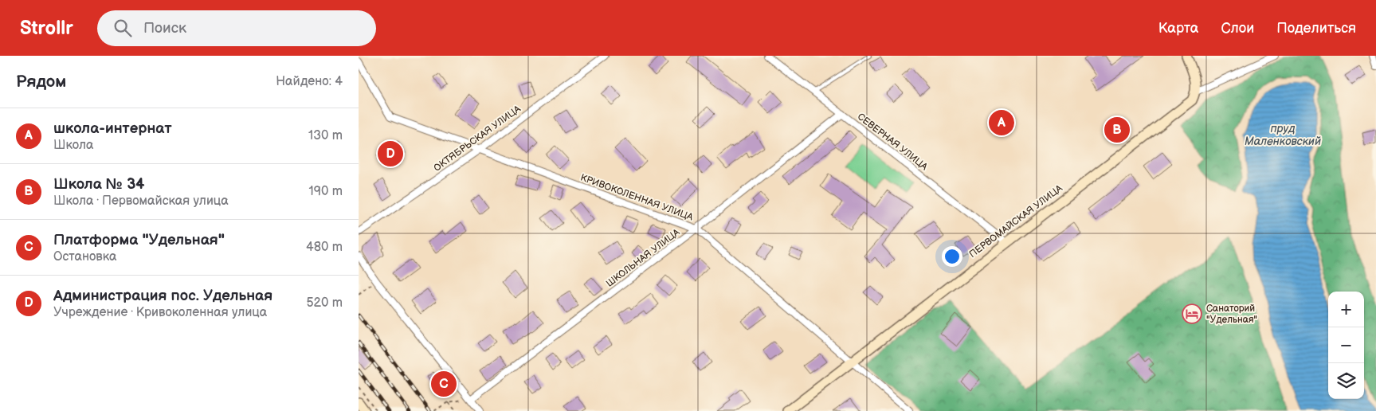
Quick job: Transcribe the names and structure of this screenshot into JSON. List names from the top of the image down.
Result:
{
  "streets": {
    "main road": ["ПЕРВОМАЙСКАЯ УЛИЦА"],
    "street": [
      "ОКТЯБРЬСКАЯ УЛИЦА",
      "СЕВЕРНАЯ УЛИЦА",
      "КРИВОКОЛЕННАЯ УЛИЦА",
      "ШКОЛЬНАЯ УЛИЦА"
    ]
  },
  "crossings": [
    ["ОКТЯБРЬСКАЯ УЛИЦА", "КРИВОКОЛЕННАЯ УЛИЦА"],
    ["СЕВЕРНАЯ УЛИЦА", "ПЕРВОМАЙСКАЯ УЛИЦА"],
    ["СЕВЕРНАЯ УЛИЦА", "ШКОЛЬНАЯ УЛИЦА"],
    ["КРИВОКОЛЕННАЯ УЛИЦА", "ПЕРВОМАЙСКАЯ УЛИЦА"],
    ["КРИВОКОЛЕННАЯ УЛИЦА", "ШКОЛЬНАЯ УЛИЦА"]
  ],
  "water": ["пруд Маленковский"],
  "places": {
    "hotel": ["Санаторий \"Удельная\""]
  },
  "page": {
    "header": "Strollr",
    "search": "Поиск",
    "nav": ["Карта", "Слои", "Поделиться"],
    "heading": ["Рядом", "Найдено: 4"],
    "list": [
      {
        "mark": "A",
        "name": "школа-интернат",
        "note": "Школа",
        "value": "130 m"
      },
      {
        "mark": "B",
        "name": "Школа № 34",
        "note": "Школа · Первомайская улица",
        "value": "190 m"
      },
      {
        "mark": "C",
        "name": "Платформа \"Удельная\"",
        "note": "Остановка",
        "value": "480 m"
      },
      {
        "mark": "D",
        "name": "Администрация пос. Удельная",
        "note": "Учреждение · Кривоколенная улица",
        "value": "520 m"
      }
    ],
    "pins": [
      "A",
      "B",
      "D",
      "C"
    ],
    "map_buttons": ["+", "−"]
  }
}
